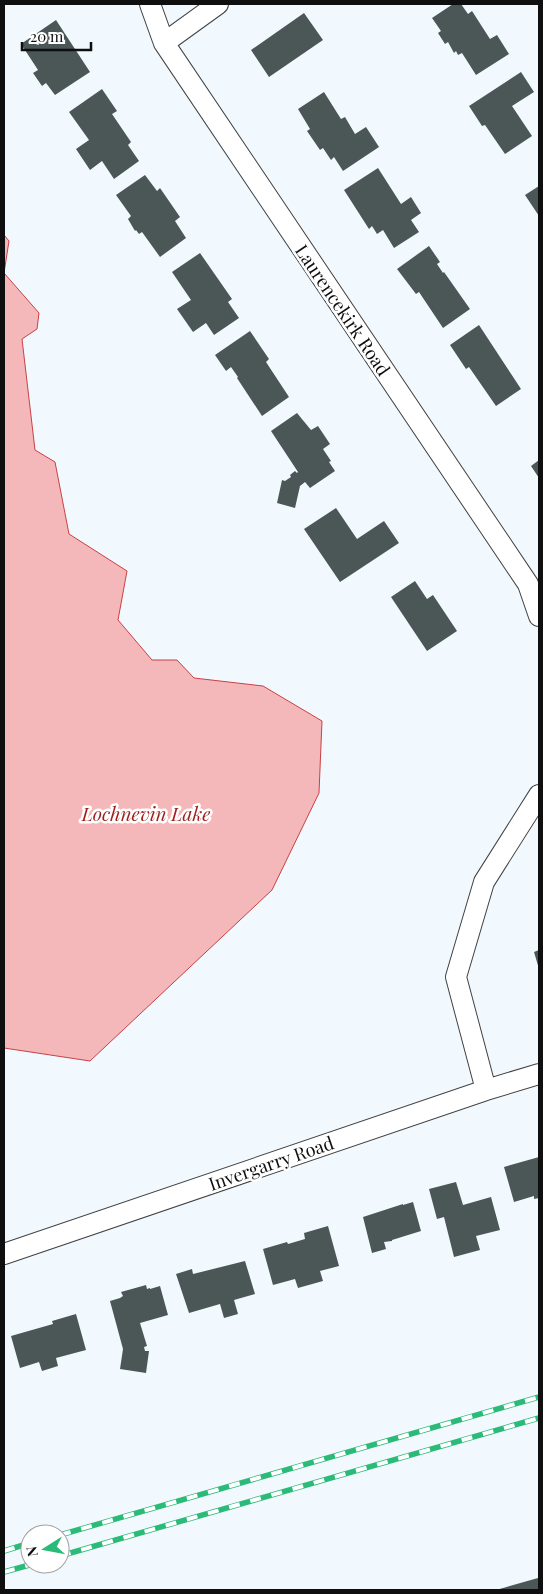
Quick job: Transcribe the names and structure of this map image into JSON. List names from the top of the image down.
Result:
{
  "streets": {
    "street": ["Laurencekirk Road", "Invergarry Road"]
  },
  "water": ["Lochnevin Lake"],
  "scale_bar": "20 m",
  "north": "left"
}
